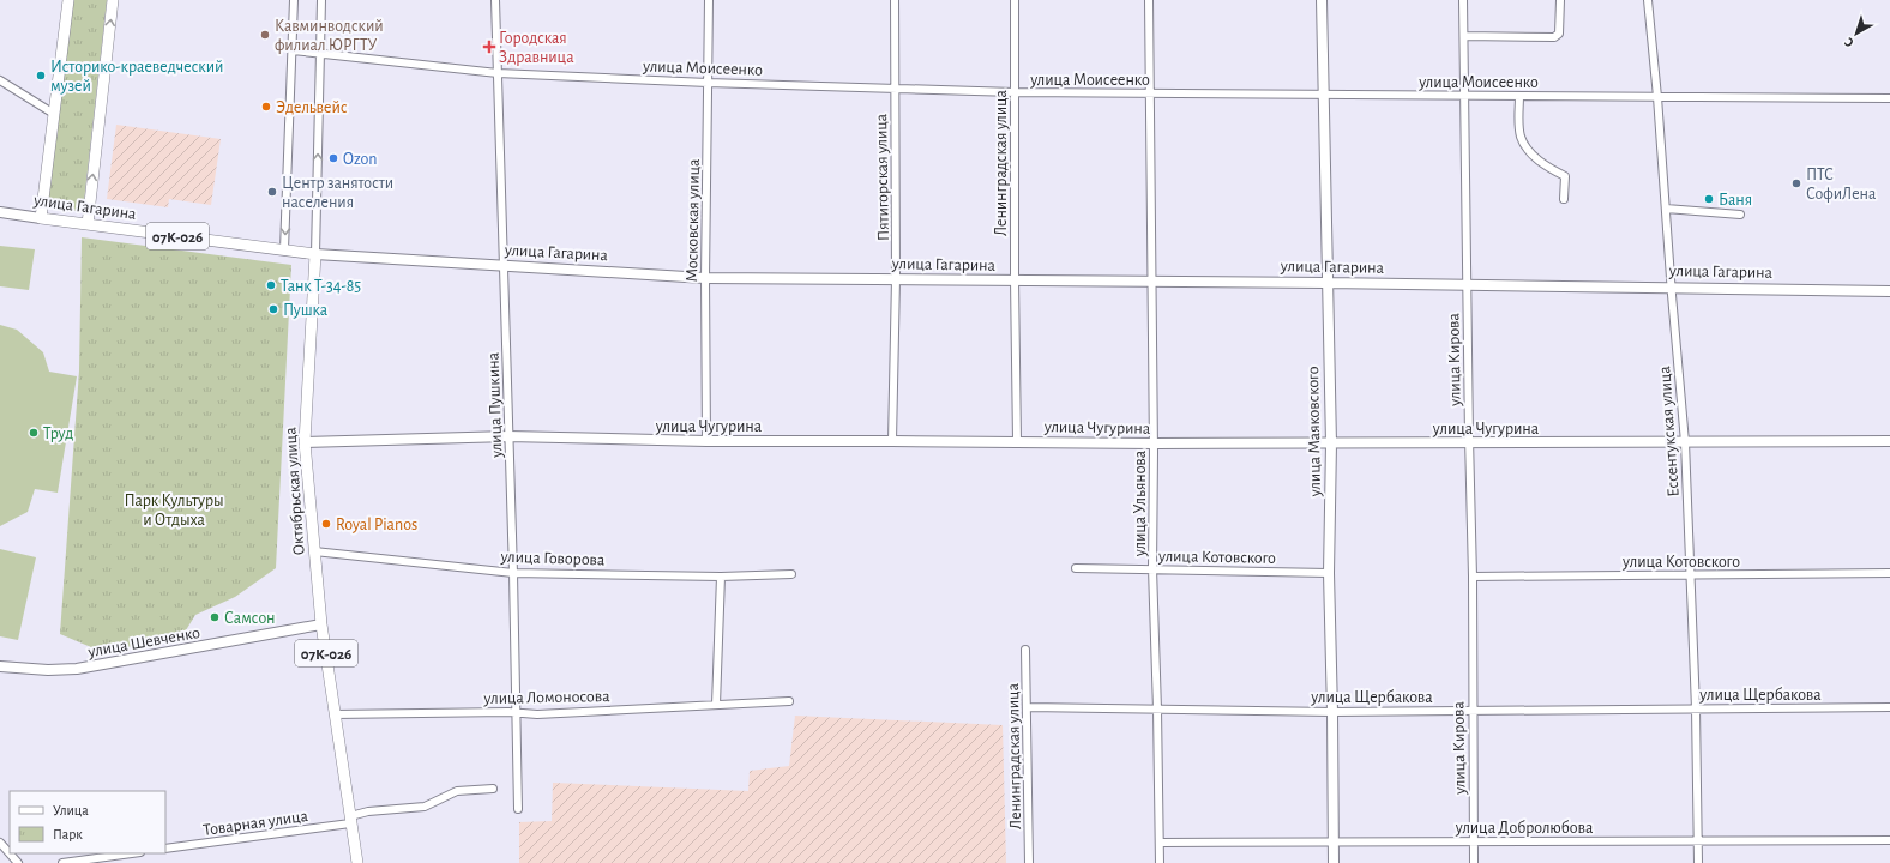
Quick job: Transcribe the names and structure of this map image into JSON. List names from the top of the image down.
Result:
{
  "streets": {
    "main road": ["улица Гагарина", "07К-026", "Октябрьская улица"],
    "street": [
      "улица Моисеенко",
      "Ленинградская улица",
      "Пятигорская улица",
      "Московская улица",
      "улица Кирова",
      "улица Пушкина",
      "улица Чугурина",
      "улица Маяковского",
      "Ессентукская улица",
      "улица Ульянова",
      "улица Котовского",
      "улица Говорова",
      "улица Шевченко",
      "улица Щербакова",
      "улица Ломоносова",
      "Товарная улица",
      "улица Добролюбова"
    ]
  },
  "crossings": [
    ["улица Моисеенко", "Ленинградская улица"],
    ["улица Моисеенко", "Пятигорская улица"],
    ["улица Моисеенко", "Московская улица"],
    ["улица Моисеенко", "улица Кирова"],
    ["улица Моисеенко", "улица Пушкина"],
    ["улица Моисеенко", "улица Маяковского"],
    ["улица Моисеенко", "Ессентукская улица"],
    ["улица Моисеенко", "Октябрьская улица"],
    ["улица Моисеенко", "улица Ульянова"],
    ["Ленинградская улица", "улица Гагарина"],
    ["Ленинградская улица", "улица Чугурина"],
    ["Ленинградская улица", "улица Щербакова"],
    ["Пятигорская улица", "улица Гагарина"],
    ["Пятигорская улица", "улица Чугурина"],
    ["улица Гагарина", "Московская улица"],
    ["улица Гагарина", "улица Кирова"],
    ["улица Гагарина", "улица Пушкина"],
    ["улица Гагарина", "улица Маяковского"],
    ["улица Гагарина", "Ессентукская улица"],
    ["улица Гагарина", "Октябрьская улица"],
    ["улица Гагарина", "улица Ульянова"],
    ["Московская улица", "улица Чугурина"],
    ["улица Кирова", "улица Чугурина"],
    ["улица Кирова", "улица Котовского"],
    ["улица Кирова", "улица Щербакова"],
    ["улица Кирова", "улица Добролюбова"],
    ["улица Пушкина", "улица Чугурина"],
    ["улица Пушкина", "улица Говорова"],
    ["улица Пушкина", "улица Ломоносова"],
    ["улица Чугурина", "улица Маяковского"],
    ["улица Чугурина", "Ессентукская улица"],
    ["улица Чугурина", "Октябрьская улица"],
    ["улица Чугурина", "улица Ульянова"],
    ["улица Маяковского", "улица Котовского"],
    ["улица Маяковского", "улица Щербакова"],
    ["улица Маяковского", "улица Добролюбова"],
    ["Ессентукская улица", "улица Котовского"],
    ["Ессентукская улица", "улица Щербакова"],
    ["Ессентукская улица", "улица Добролюбова"],
    ["Октябрьская улица", "улица Говорова"],
    ["Октябрьская улица", "улица Шевченко"],
    ["Октябрьская улица", "улица Ломоносова"],
    ["Октябрьская улица", "Товарная улица"],
    ["улица Ульянова", "улица Котовского"],
    ["улица Ульянова", "улица Щербакова"],
    ["улица Ульянова", "улица Добролюбова"]
  ],
  "parks": ["Парк Культуры и Отдыха"],
  "places": {
    "other": [
      "Кавминводский филиал ЮРГТУ",
      "Историко-краеведческий музей",
      "Эдельвейс",
      "Ozon",
      "ПТС СофиЛена",
      "Центр занятости населения",
      "Баня",
      "Танк Т-34-85",
      "Пушка",
      "Труд",
      "Royal Pianos",
      "Самсон"
    ],
    "health": ["Городская Здравница"]
  },
  "legend": ["Улица", "Парк"],
  "north": "bottom left"
}
